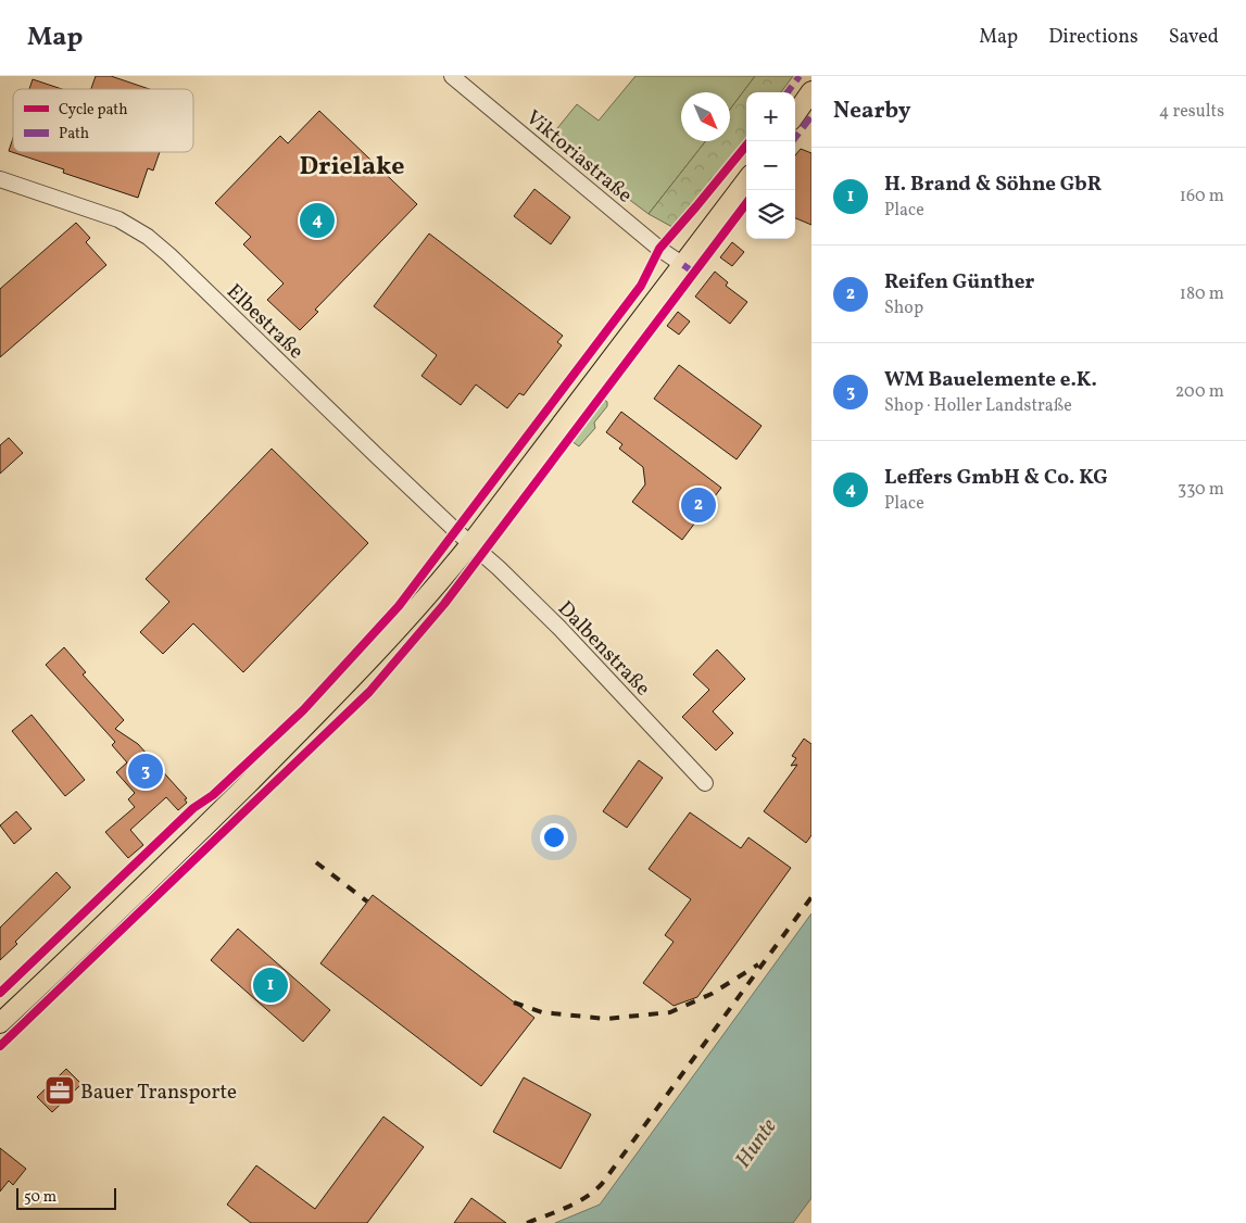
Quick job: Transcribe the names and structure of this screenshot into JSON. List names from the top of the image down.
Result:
{
  "streets": {
    "street": ["Viktoriastraße", "Elbestraße", "Dalbenstraße"]
  },
  "crossings": [
    ["Elbestraße", "Dalbenstraße"]
  ],
  "districts": ["Drielake"],
  "water": ["Hunte"],
  "places": {
    "office": ["Bauer Transporte"]
  },
  "legend": ["Cycle path", "Path"],
  "scale_bar": "50 m",
  "north": "bottom right",
  "page": {
    "header": "Map",
    "nav": ["Map", "Directions", "Saved"],
    "heading": ["Nearby", "4 results"],
    "map_buttons": ["+", "−"],
    "list": [
      {
        "mark": "1",
        "name": "H. Brand & Söhne GbR",
        "note": "Place",
        "value": "160 m"
      },
      {
        "mark": "2",
        "name": "Reifen Günther",
        "note": "Shop",
        "value": "180 m"
      },
      {
        "mark": "3",
        "name": "WM Bauelemente e.K.",
        "note": "Shop · Holler Landstraße",
        "value": "200 m"
      },
      {
        "mark": "4",
        "name": "Leffers GmbH & Co. KG",
        "note": "Place",
        "value": "330 m"
      }
    ],
    "pins": [
      "4",
      "2",
      "3",
      "1"
    ],
    "scale": "50 m"
  }
}
